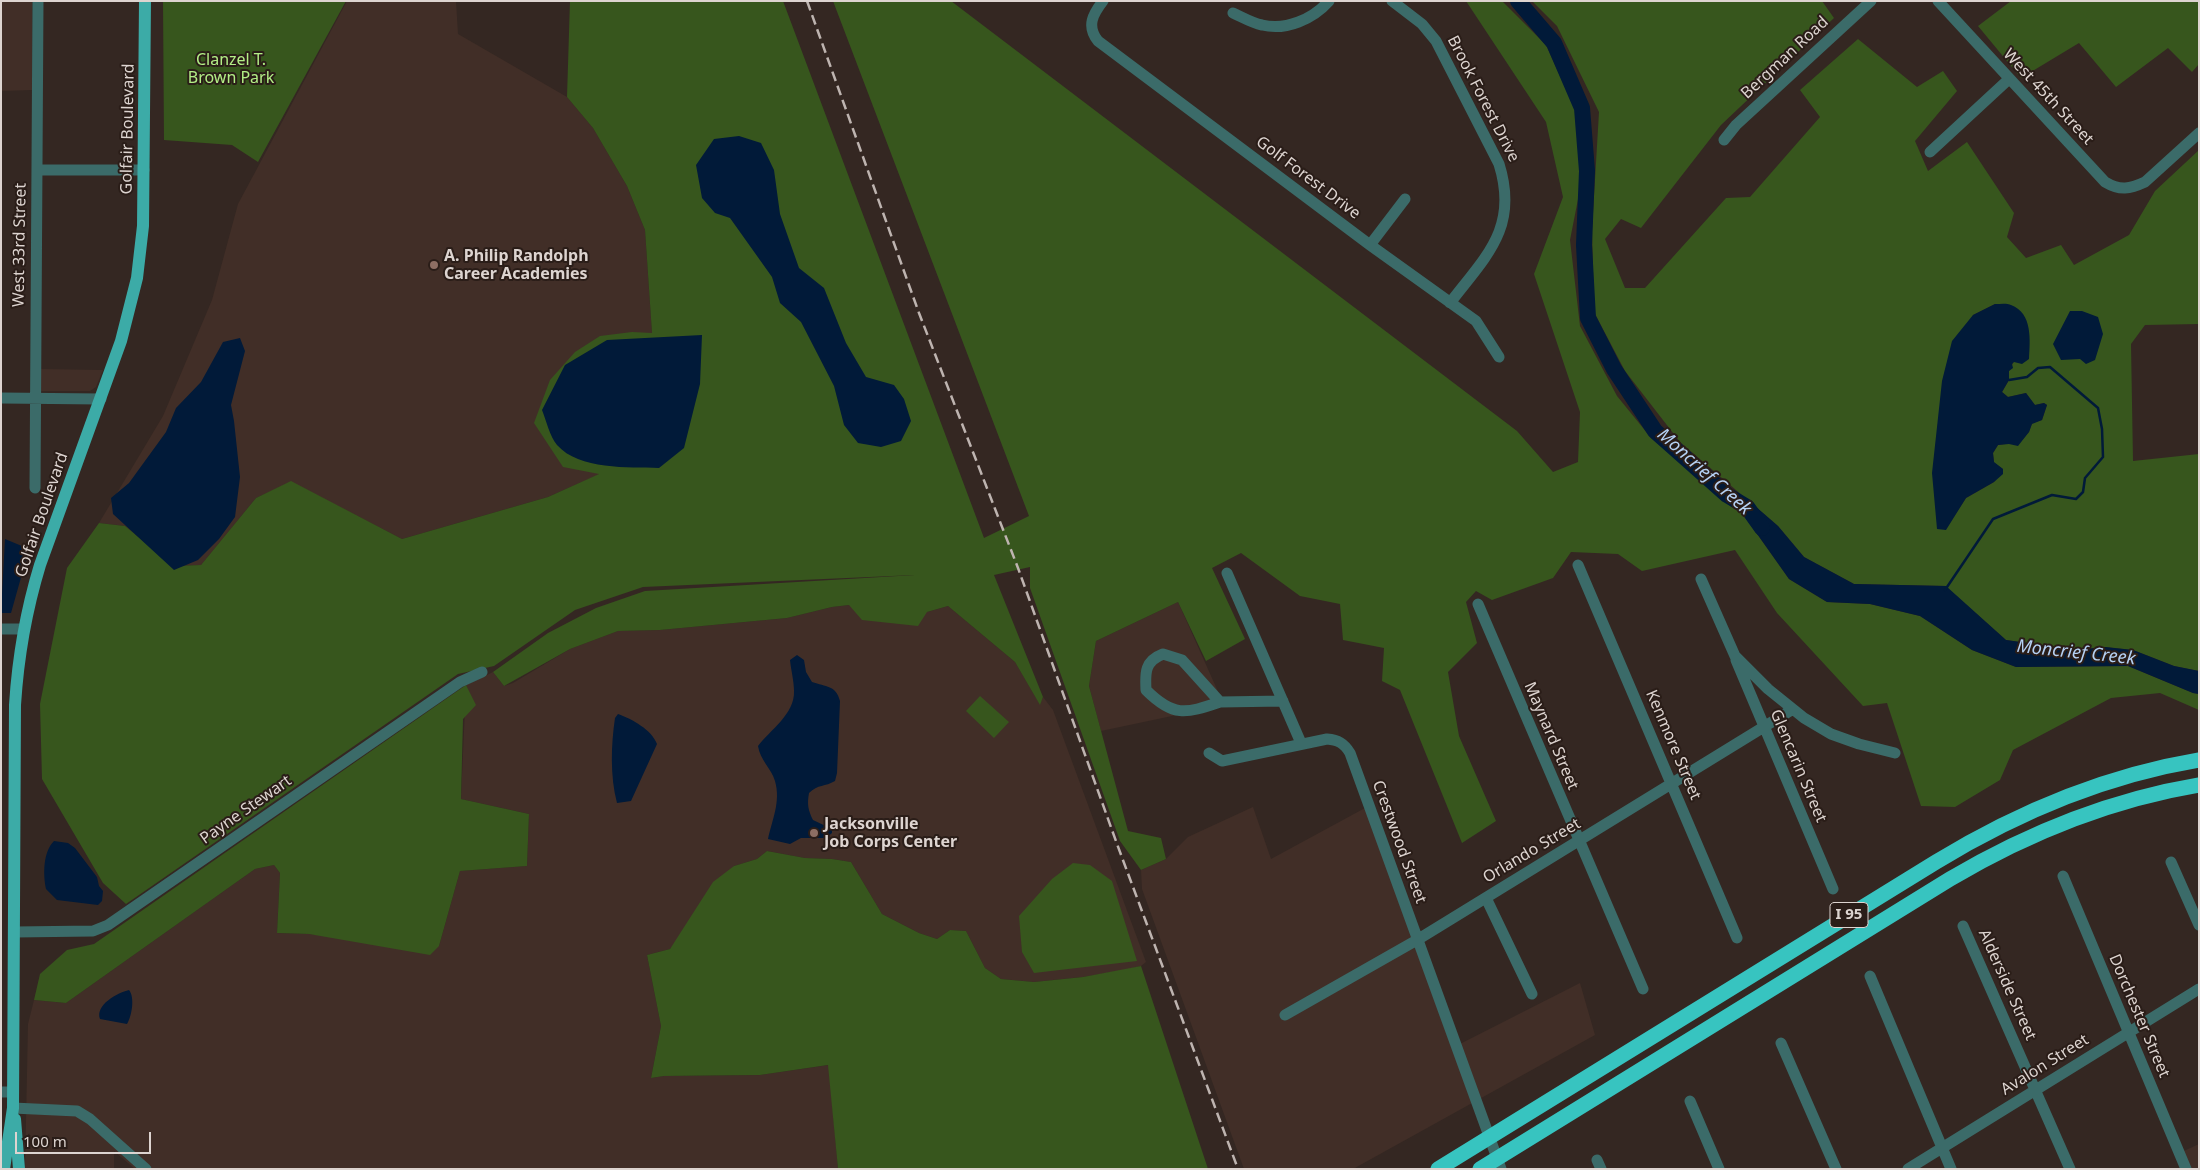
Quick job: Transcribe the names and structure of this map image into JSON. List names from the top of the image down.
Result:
{
  "streets": {
    "highway": ["I 95"],
    "main road": ["Golfair Boulevard"],
    "street": [
      "Bergman Road",
      "West 45th Street",
      "Brook Forest Drive",
      "Golf Forest Drive",
      "West 33rd Street",
      "Maynard Street",
      "Kenmore Street",
      "Glencarin Street",
      "Payne Stewart",
      "Crestwood Street",
      "Orlando Street",
      "Alderside Street",
      "Dorchester Street",
      "Avalon Street"
    ]
  },
  "crossings": [
    ["Brook Forest Drive", "Golf Forest Drive"],
    ["Golfair Boulevard", "Payne Stewart"],
    ["Maynard Street", "Orlando Street"],
    ["Kenmore Street", "Orlando Street"],
    ["Glencarin Street", "Orlando Street"],
    ["Crestwood Street", "Orlando Street"],
    ["Alderside Street", "Avalon Street"],
    ["Dorchester Street", "Avalon Street"]
  ],
  "water": ["Moncrief Creek"],
  "parks": ["Clanzel T. Brown Park"],
  "places": ["A. Philip Randolph Career Academies", "Jacksonville Job Corps Center"],
  "scale_bar": "100 m"
}
